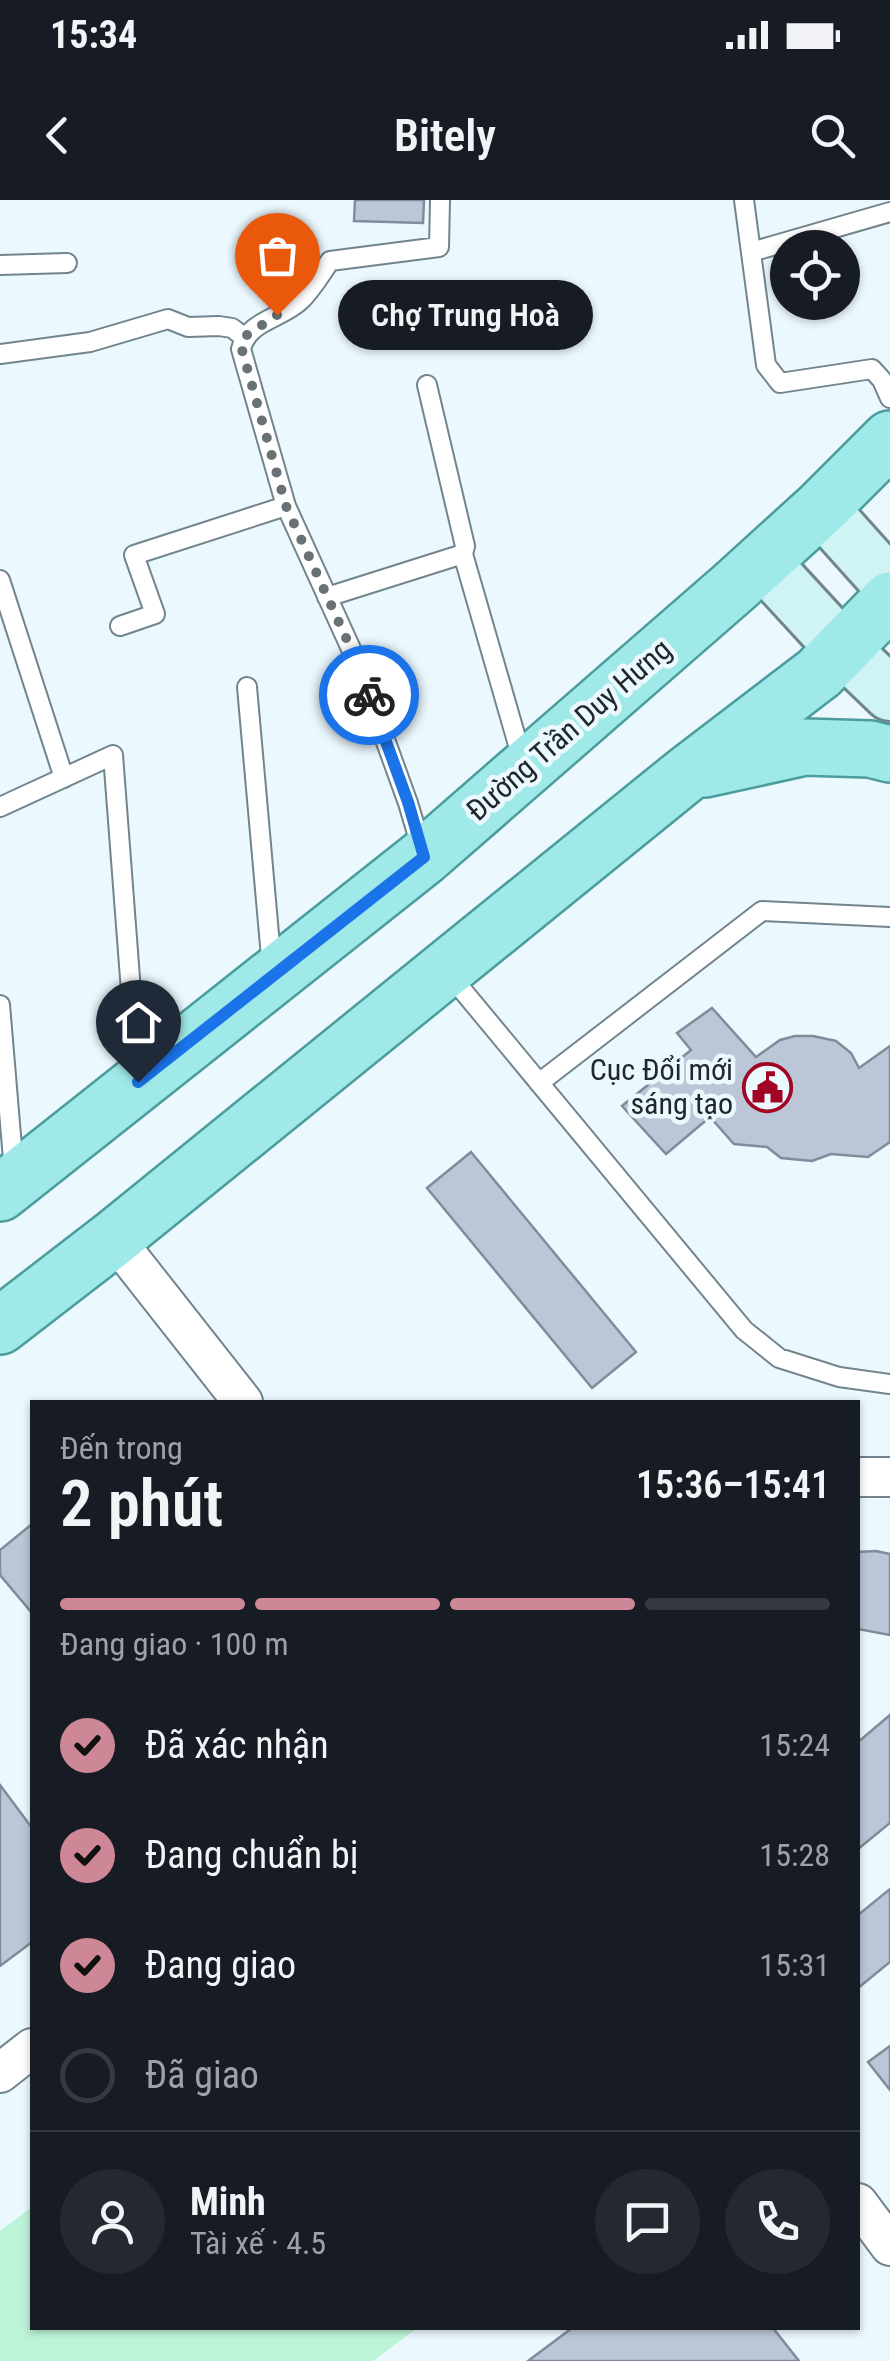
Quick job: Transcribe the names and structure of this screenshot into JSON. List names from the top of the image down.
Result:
{
  "streets": {
    "main road": ["Đường Trần Duy Hưng"]
  },
  "places": {
    "other": ["Chợ Trung Hoà"],
    "public building": ["Cục Đổi mới sáng tạo"]
  },
  "page": {
    "status": "15:34",
    "header": "Bitely",
    "bubble": "Chợ Trung Hoà",
    "heading": ["2 phút", "Đến trong", "15:36–15:41"],
    "panel": ["Minh", "Tài xế · 4.5"],
    "bar": "Đang giao · 100 m",
    "list": [
      ["Đã xác nhận", "15:24"],
      ["Đang chuẩn bị", "15:28"],
      ["Đang giao", "15:31"],
      "Đã giao"
    ]
  }
}
